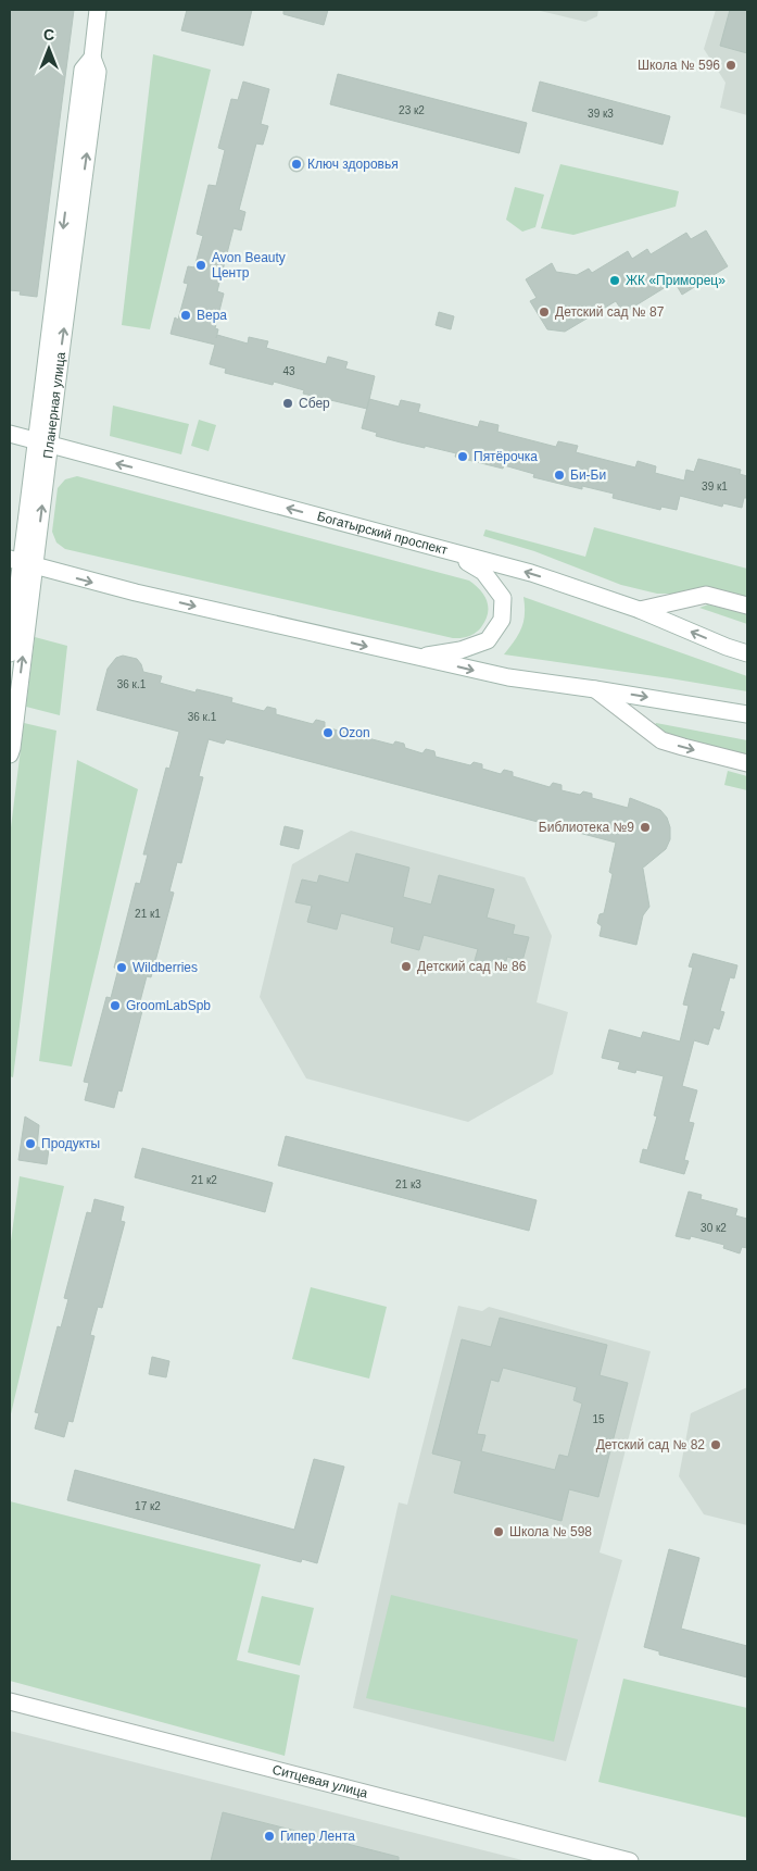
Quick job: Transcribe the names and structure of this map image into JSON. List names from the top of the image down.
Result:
{
  "streets": {
    "main road": ["Планерная улица", "Богатырский проспект", "Ситцевая улица"]
  },
  "crossings": [
    ["Планерная улица", "Богатырский проспект"]
  ],
  "places": [
    "Школа № 596",
    "Ключ здоровья",
    "Avon Beauty Центр",
    "ЖК «Приморец»",
    "Детский сад № 87",
    "Вера",
    "Сбер",
    "Пятёрочка",
    "Би-Би",
    "Ozon",
    "Библиотека №9",
    "Детский сад № 86",
    "Wildberries",
    "GroomLabSpb",
    "Продукты",
    "Детский сад № 82",
    "Школа № 598",
    "Гипер Лента"
  ],
  "house_numbers": [
    "23 к2",
    "39 к3",
    "43",
    "39 к1",
    "36 к.1",
    "36 к.1",
    "21 к1",
    "21 к2",
    "21 к3",
    "30 к2",
    "15",
    "17 к2"
  ],
  "north": "top"
}
